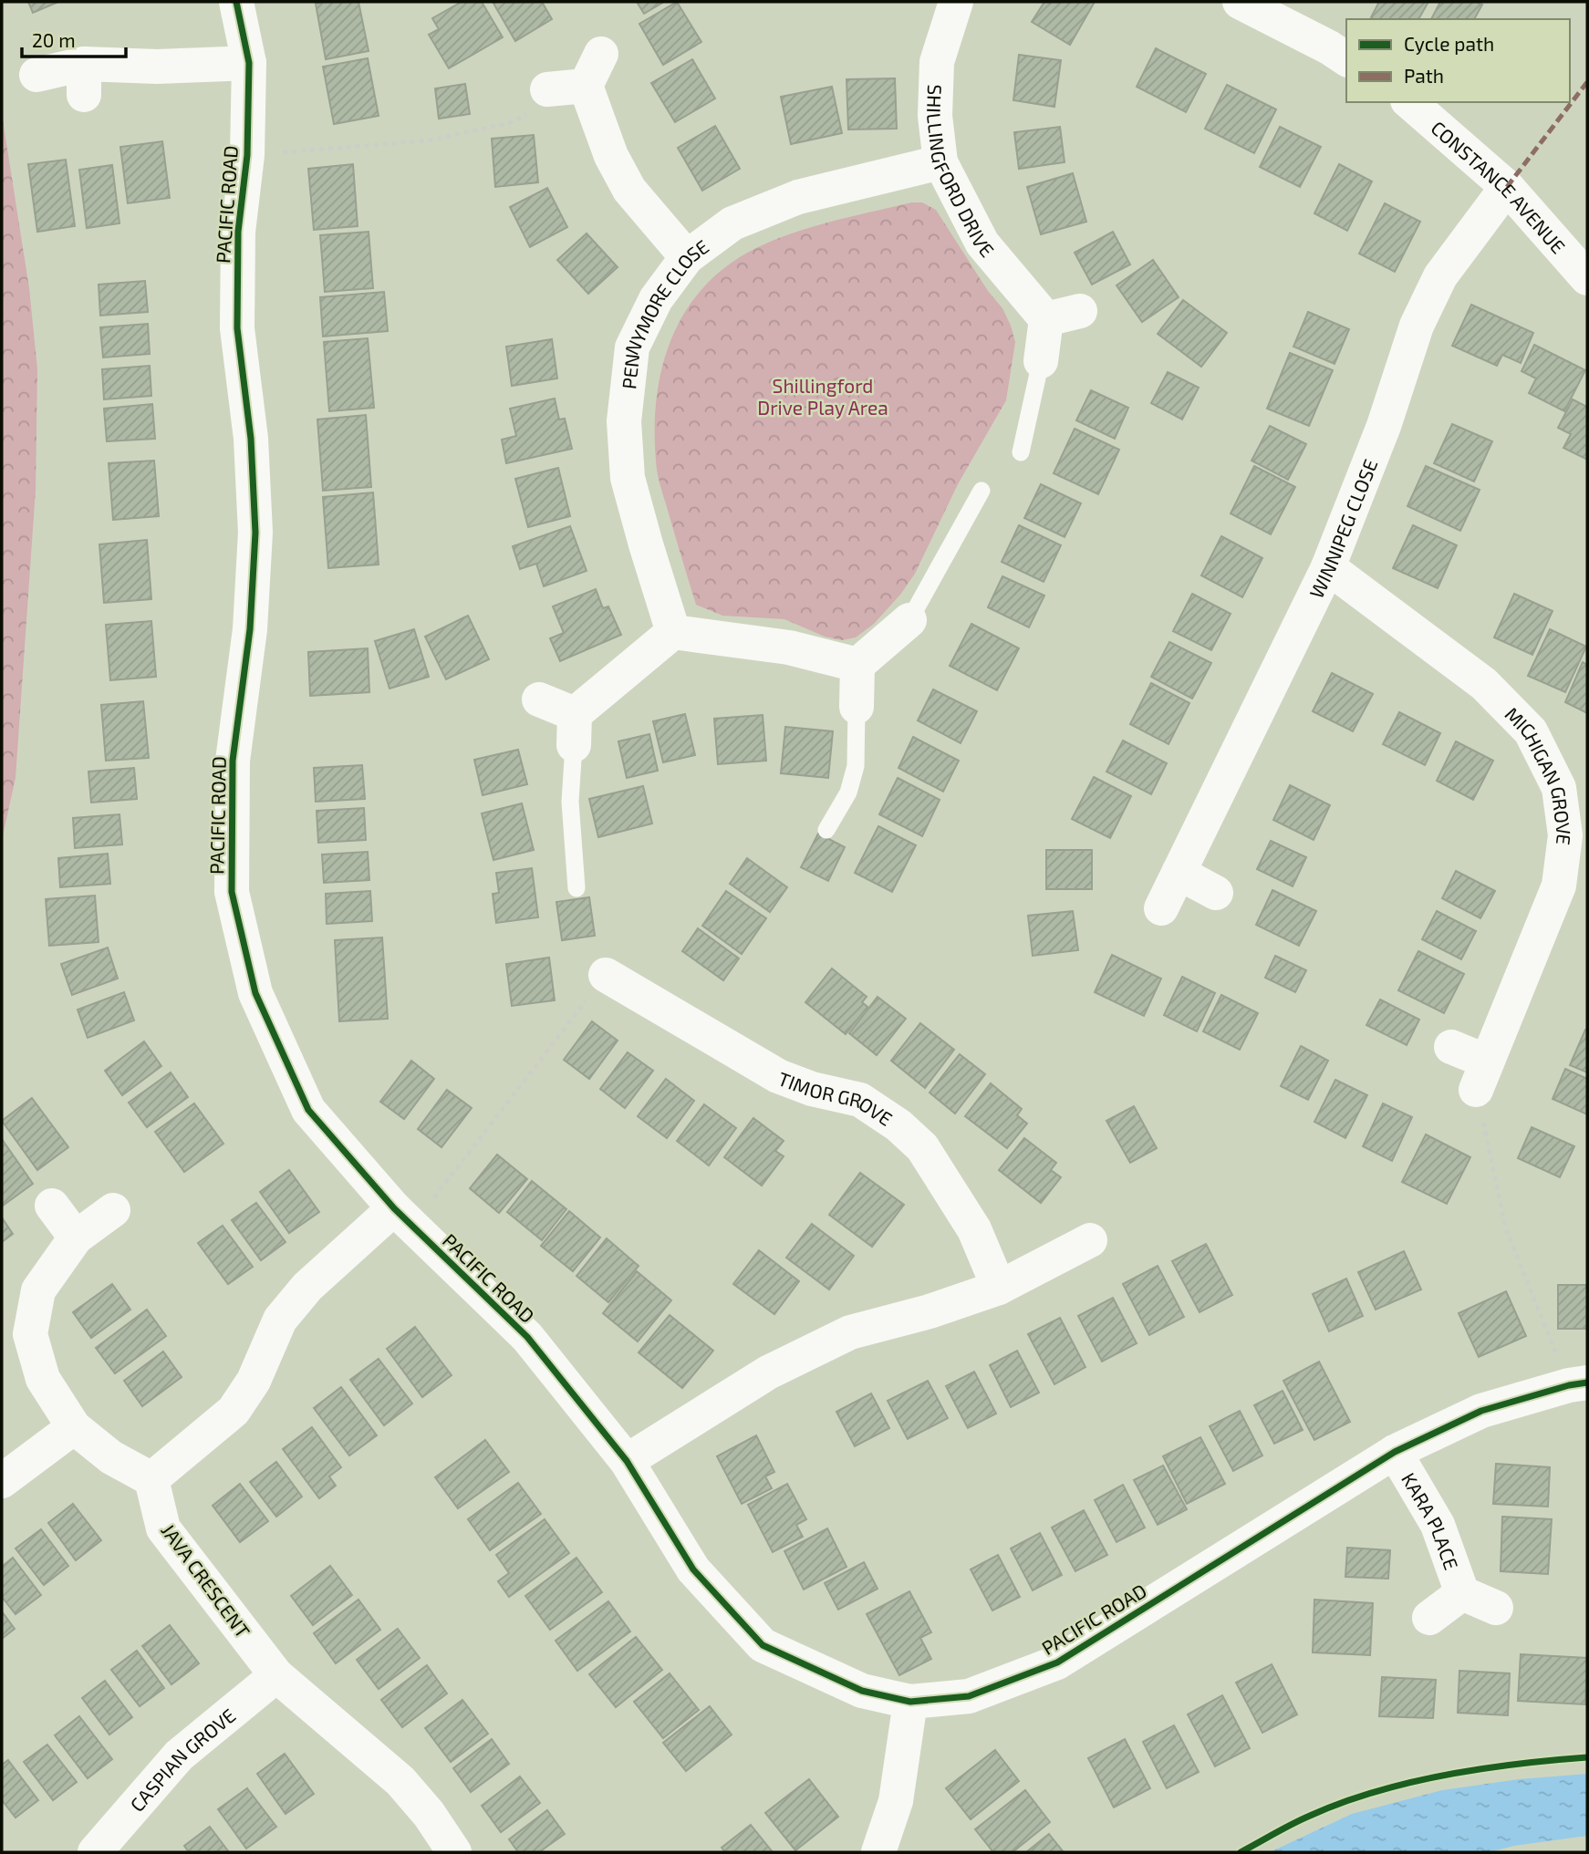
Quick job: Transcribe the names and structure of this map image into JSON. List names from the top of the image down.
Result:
{
  "streets": {
    "street": [
      "SHILLINGFORD DRIVE",
      "CONSTANCE AVENUE",
      "PACIFIC ROAD",
      "PENNYMORE CLOSE",
      "WINNIPEG CLOSE",
      "MICHIGAN GROVE",
      "TIMOR GROVE",
      "KARA PLACE",
      "JAVA CRESCENT",
      "CASPIAN GROVE"
    ]
  },
  "crossings": [
    ["SHILLINGFORD DRIVE", "PENNYMORE CLOSE"],
    ["CONSTANCE AVENUE", "WINNIPEG CLOSE"],
    ["PACIFIC ROAD", "KARA PLACE"],
    ["WINNIPEG CLOSE", "MICHIGAN GROVE"],
    ["JAVA CRESCENT", "CASPIAN GROVE"]
  ],
  "parks": ["Shillingford Drive Play Area"],
  "legend": ["Cycle path", "Path"],
  "scale_bar": "20 m"
}
